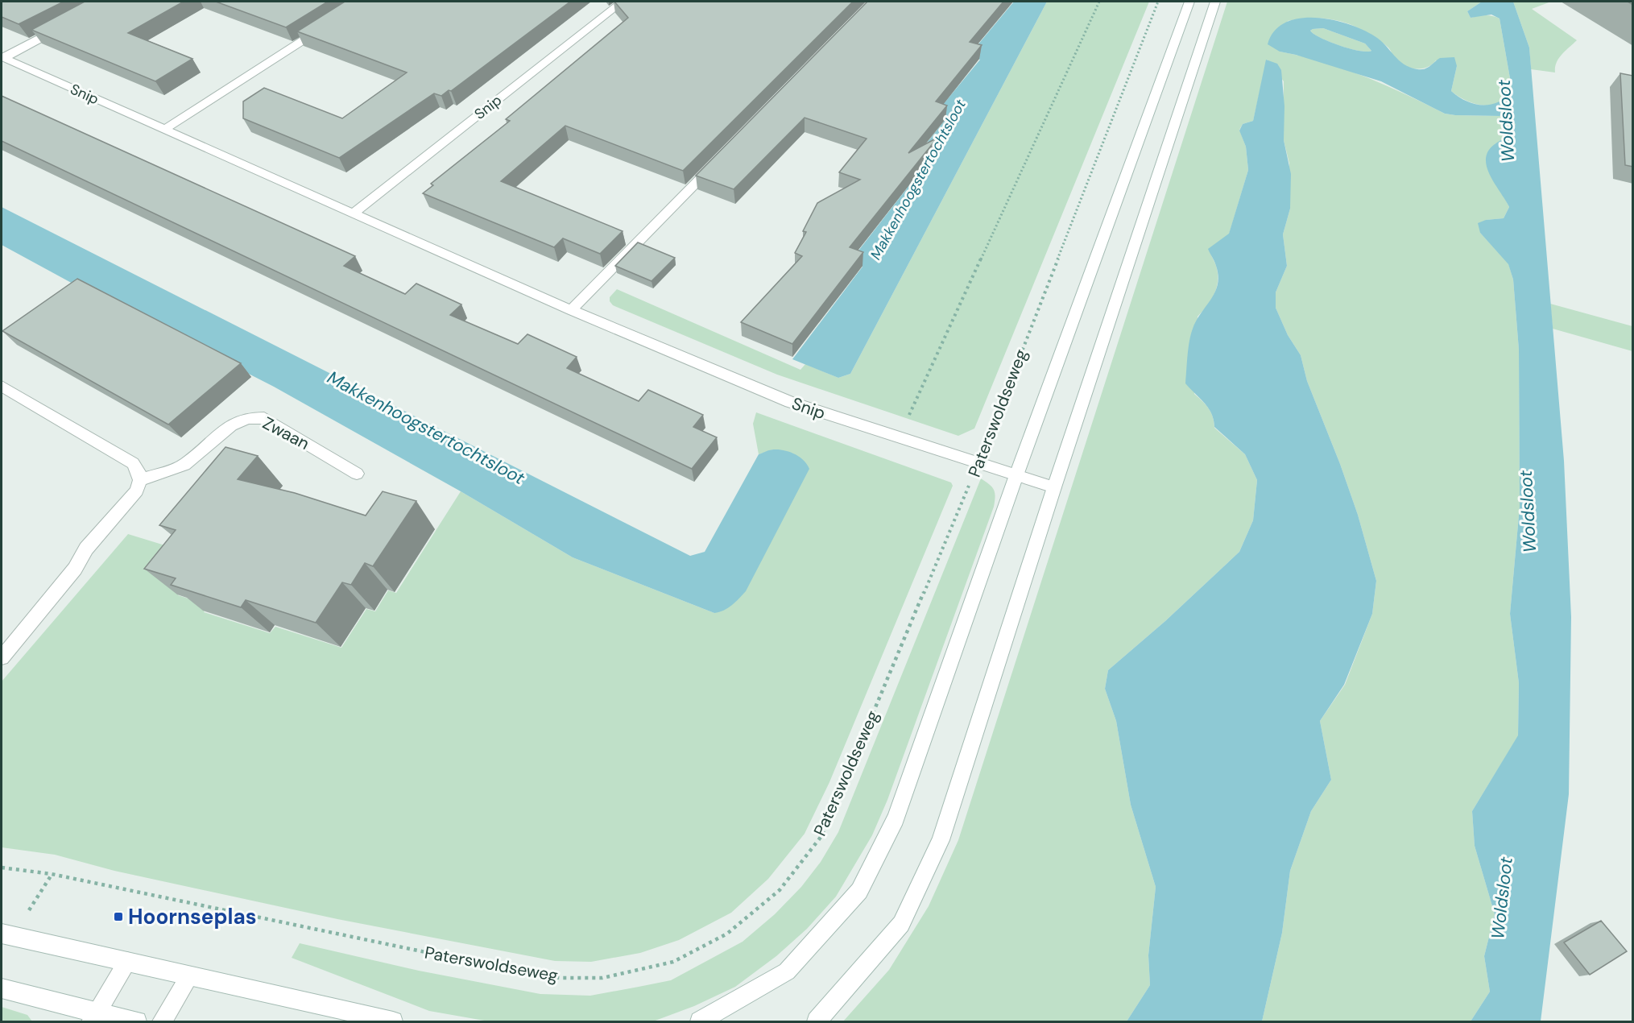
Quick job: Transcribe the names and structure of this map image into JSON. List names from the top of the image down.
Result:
{
  "streets": {
    "street": ["Snip", "Zwaan"],
    "path": ["Paterswoldseweg"]
  },
  "crossings": [
    ["Snip", "Paterswoldseweg"]
  ],
  "water": ["Woldsloot", "Makkenhoogstertochtsloot"],
  "places": {
    "transit": ["Hoornseplas"]
  }
}
